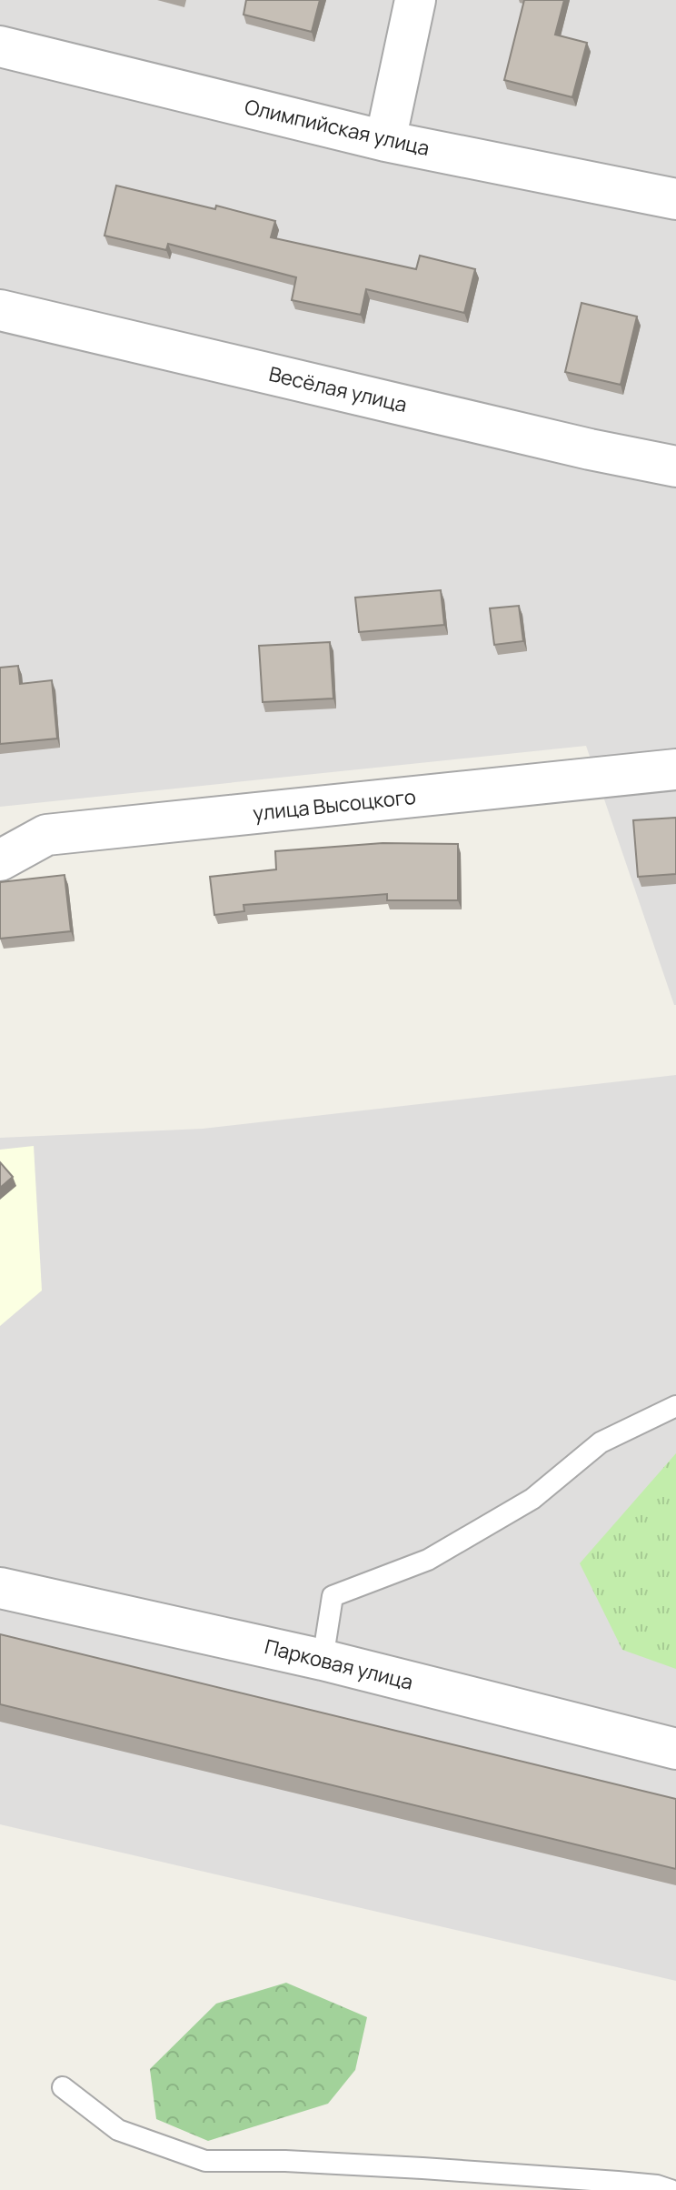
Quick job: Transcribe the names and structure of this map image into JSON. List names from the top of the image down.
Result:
{
  "streets": {
    "street": [
      "Олимпийская улица",
      "Весёлая улица",
      "улица Высоцкого",
      "Парковая улица"
    ]
  }
}
